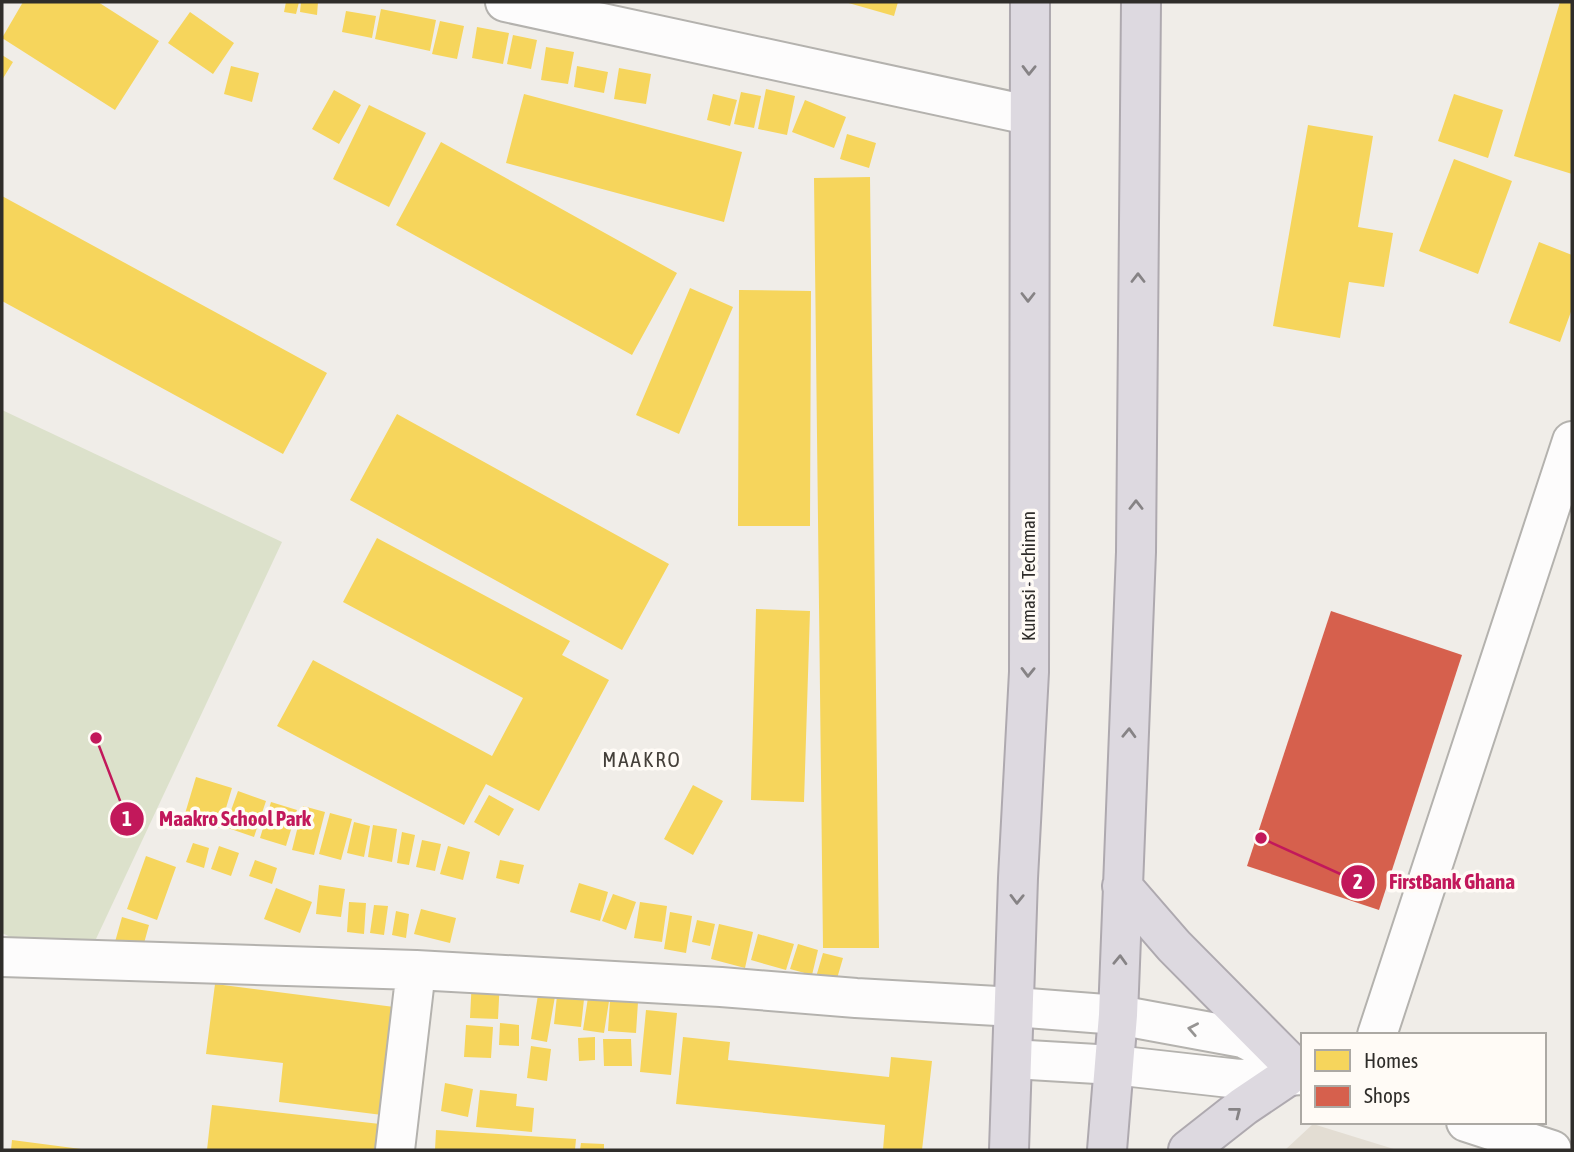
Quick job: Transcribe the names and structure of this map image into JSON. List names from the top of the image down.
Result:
{
  "streets": {
    "highway": ["Kumasi - Techiman"]
  },
  "districts": ["MAAKRO"],
  "places": ["Maakro School Park", "FirstBank Ghana"],
  "legend": ["Homes", "Shops"]
}
